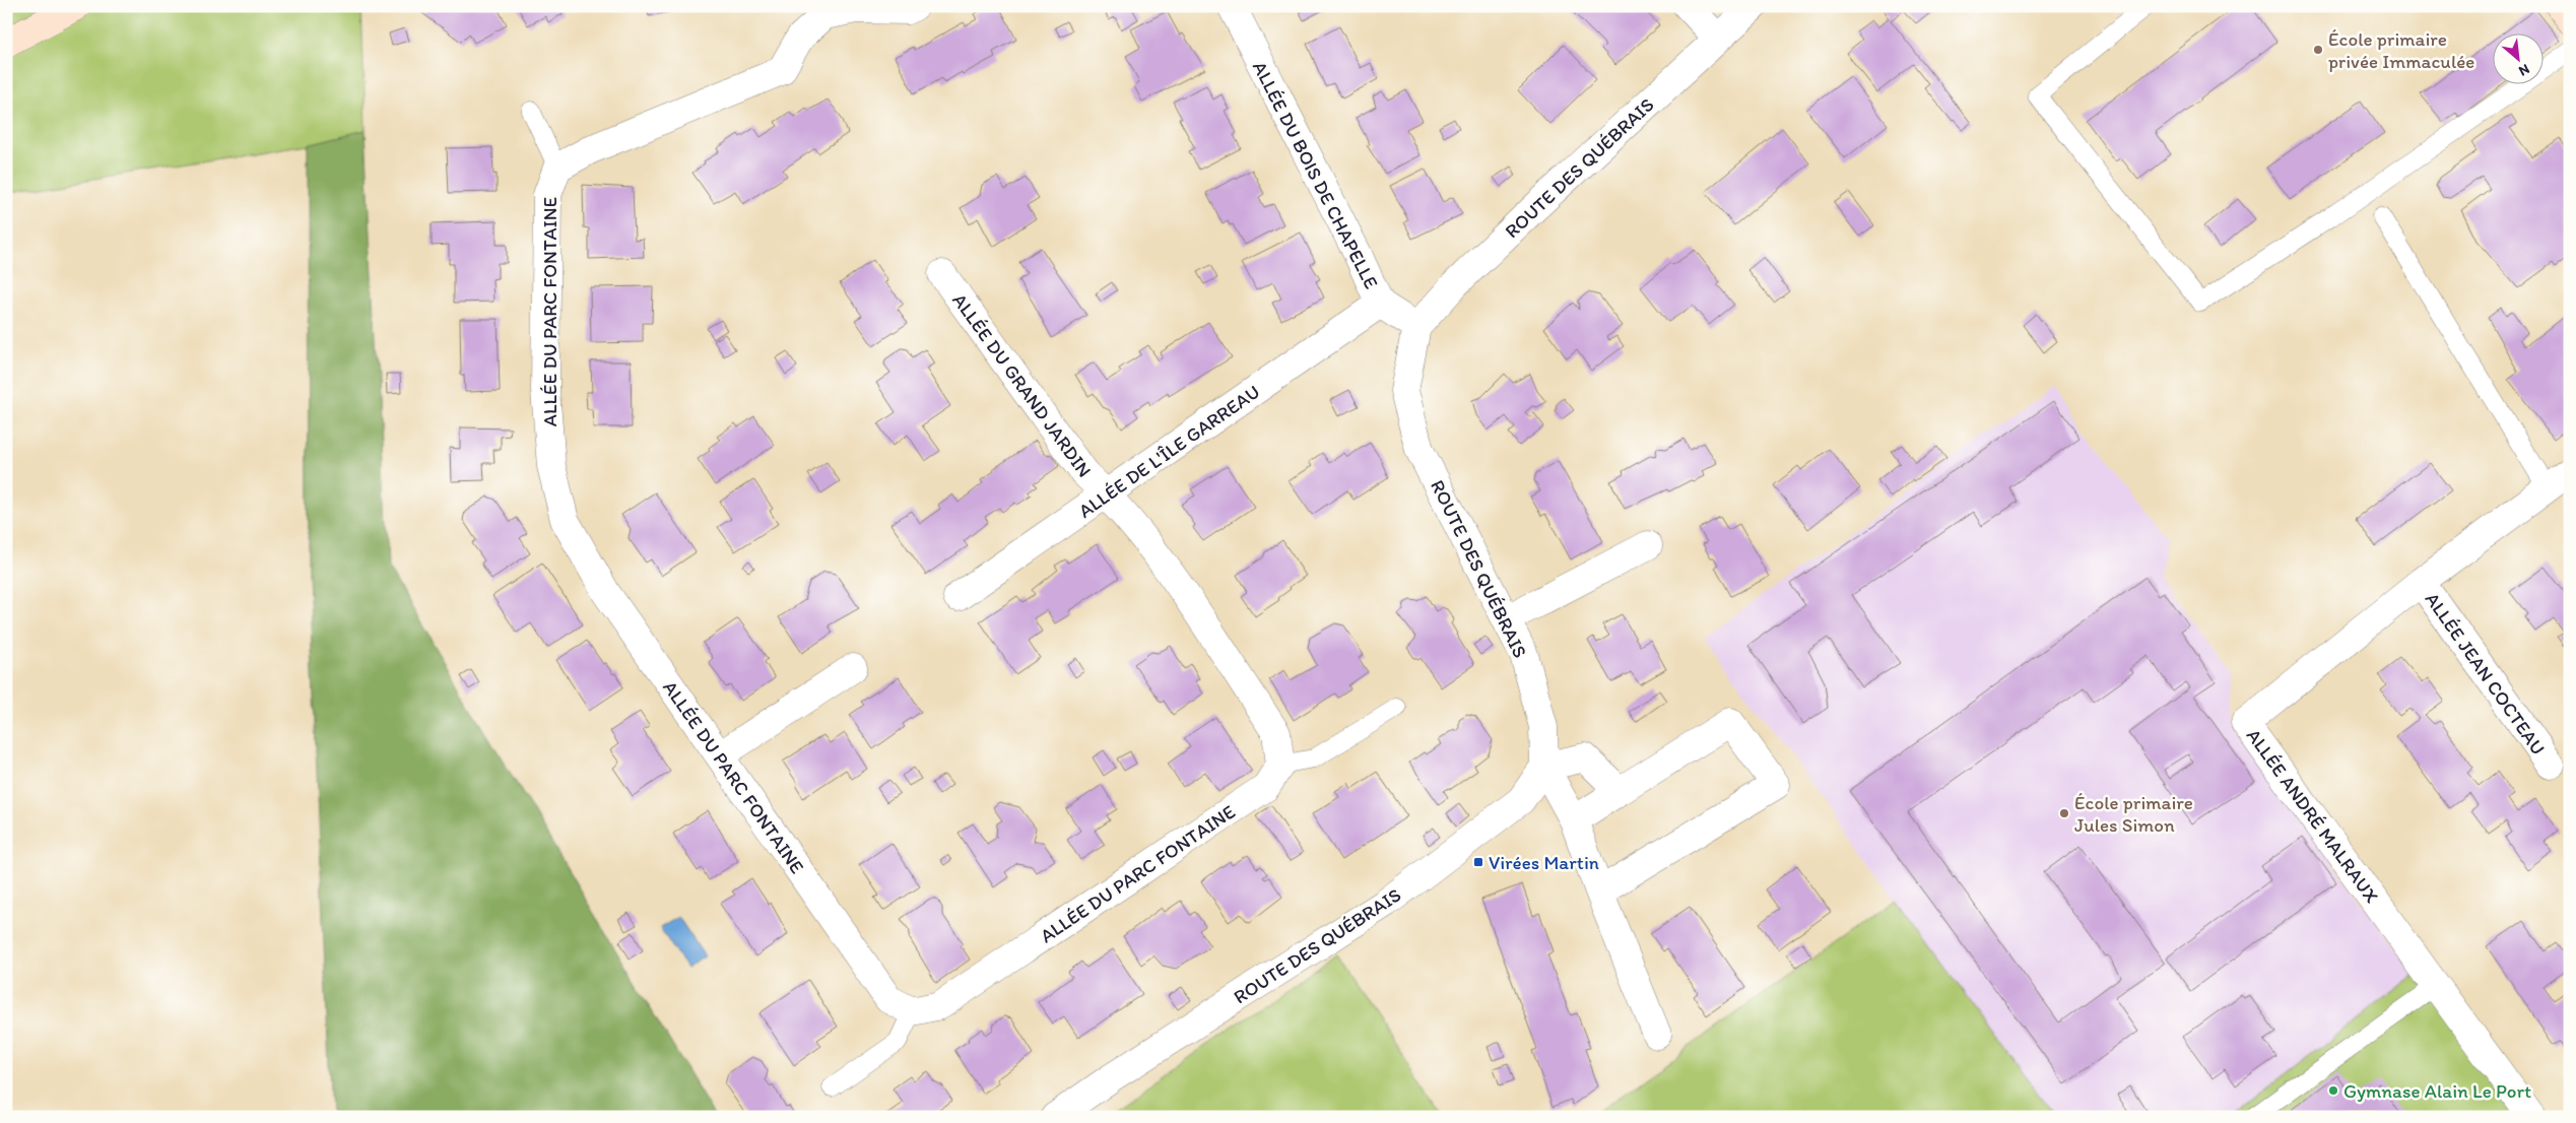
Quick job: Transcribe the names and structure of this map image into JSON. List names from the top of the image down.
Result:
{
  "streets": {
    "street": [
      "ROUTE DES QUÉBRAIS",
      "ALLÉE DU BOIS DE CHAPELLE",
      "ALLÉE DU PARC FONTAINE",
      "ALLÉE DU GRAND JARDIN",
      "ALLÉE DE L'ÎLE GARREAU",
      "ALLÉE JEAN COCTEAU",
      "ALLÉE ANDRÉ MALRAUX"
    ]
  },
  "crossings": [
    ["ROUTE DES QUÉBRAIS", "ALLÉE DU BOIS DE CHAPELLE"],
    ["ALLÉE DU BOIS DE CHAPELLE", "ALLÉE DE L'ÎLE GARREAU"],
    ["ALLÉE DU GRAND JARDIN", "ALLÉE DE L'ÎLE GARREAU"],
    ["ALLÉE JEAN COCTEAU", "ALLÉE ANDRÉ MALRAUX"]
  ],
  "places": {
    "other": ["École primaire privée Immaculée", "École primaire Jules Simon", "Gymnase Alain Le Port"],
    "transit": ["Virées Martin"]
  },
  "north": "bottom right"
}
